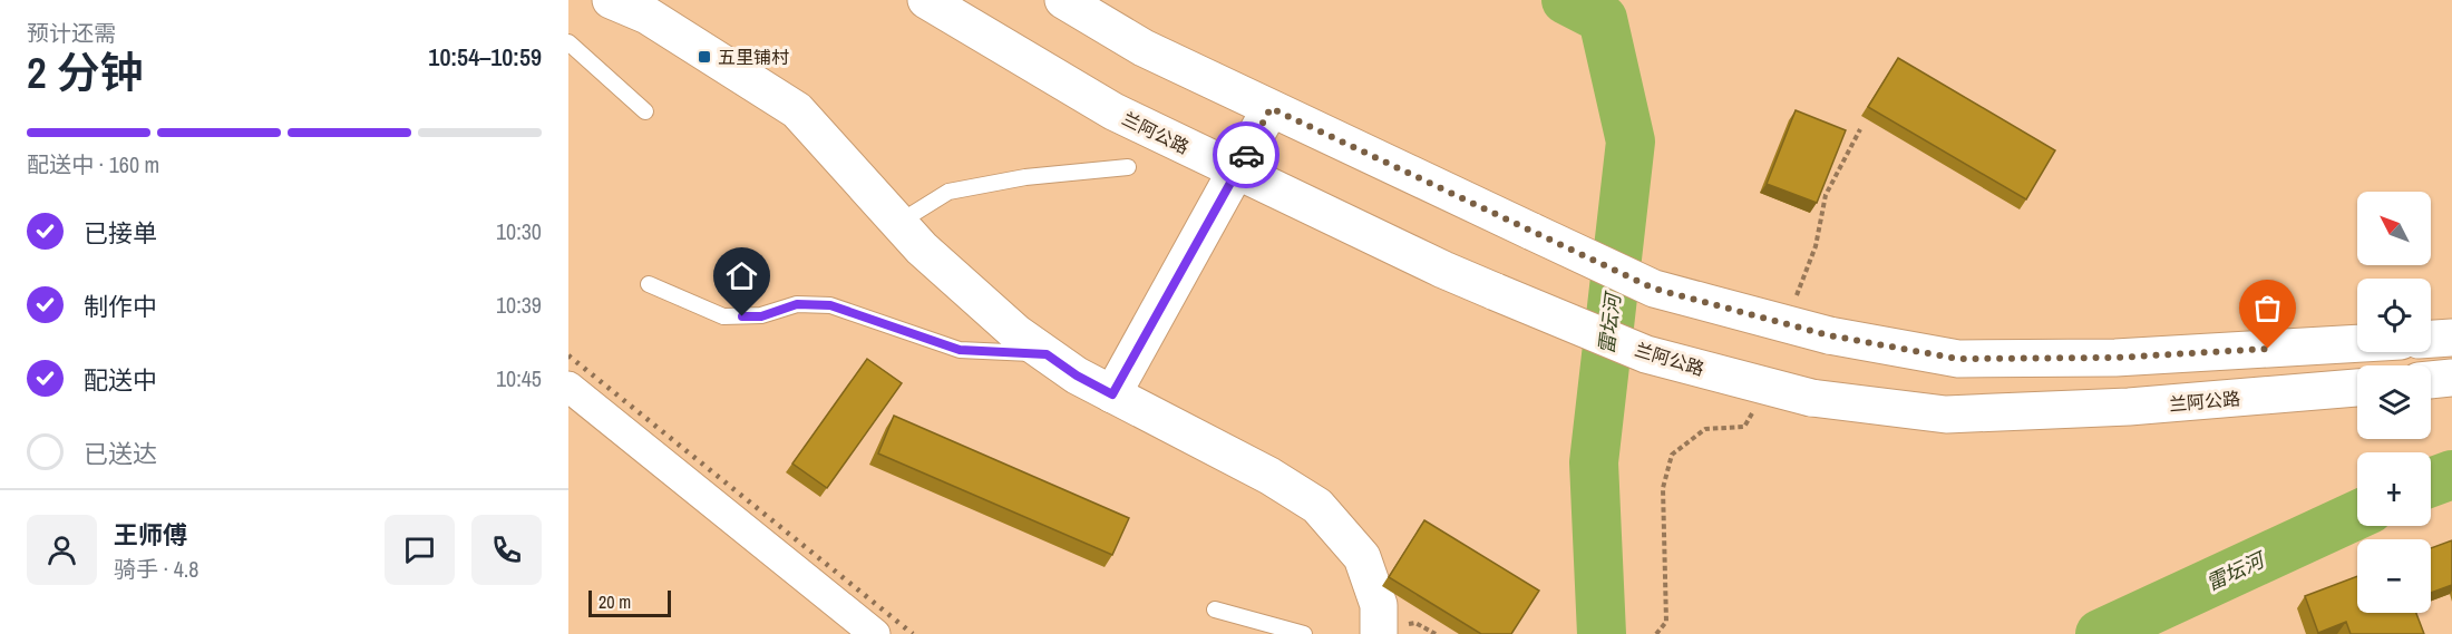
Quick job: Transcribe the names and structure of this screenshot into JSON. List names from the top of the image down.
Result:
{
  "streets": {
    "main road": ["兰阿公路"]
  },
  "water": ["雷坛河"],
  "places": {
    "transit": ["五里铺村"]
  },
  "scale_bar": "20 m",
  "north": "top left",
  "page": {
    "heading": ["2 分钟", "预计还需", "10:54–10:59"],
    "panel": ["王师傅", "骑手 · 4.8"],
    "bar": "配送中 · 160 m",
    "map_buttons": ["+", "−"],
    "list": [
      ["已接单", "10:30"],
      ["制作中", "10:39"],
      ["配送中", "10:45"],
      "已送达"
    ],
    "scale": "20 m"
  }
}
